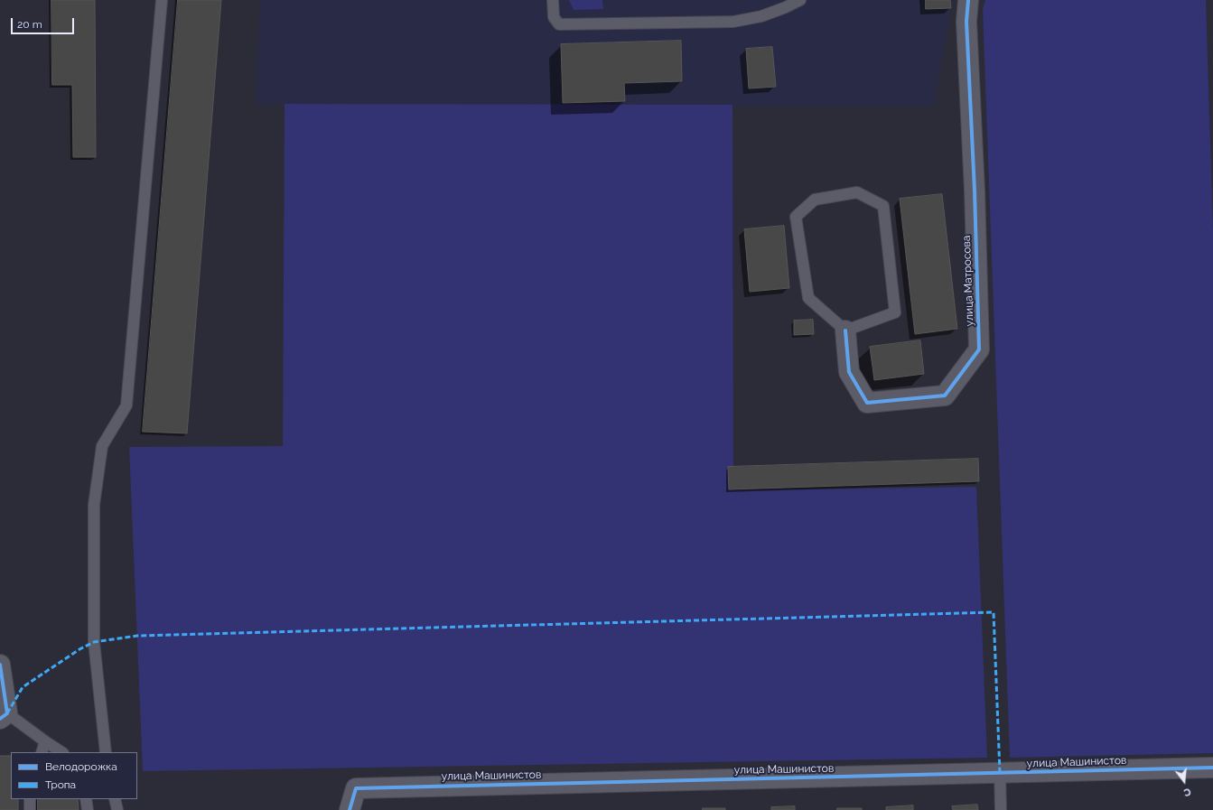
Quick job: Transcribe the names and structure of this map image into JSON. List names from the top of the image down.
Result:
{
  "streets": {
    "street": ["улица Матросова", "улица Машинистов"]
  },
  "legend": ["Велодорожка", "Тропа"],
  "scale_bar": "20 m",
  "north": "bottom"
}
